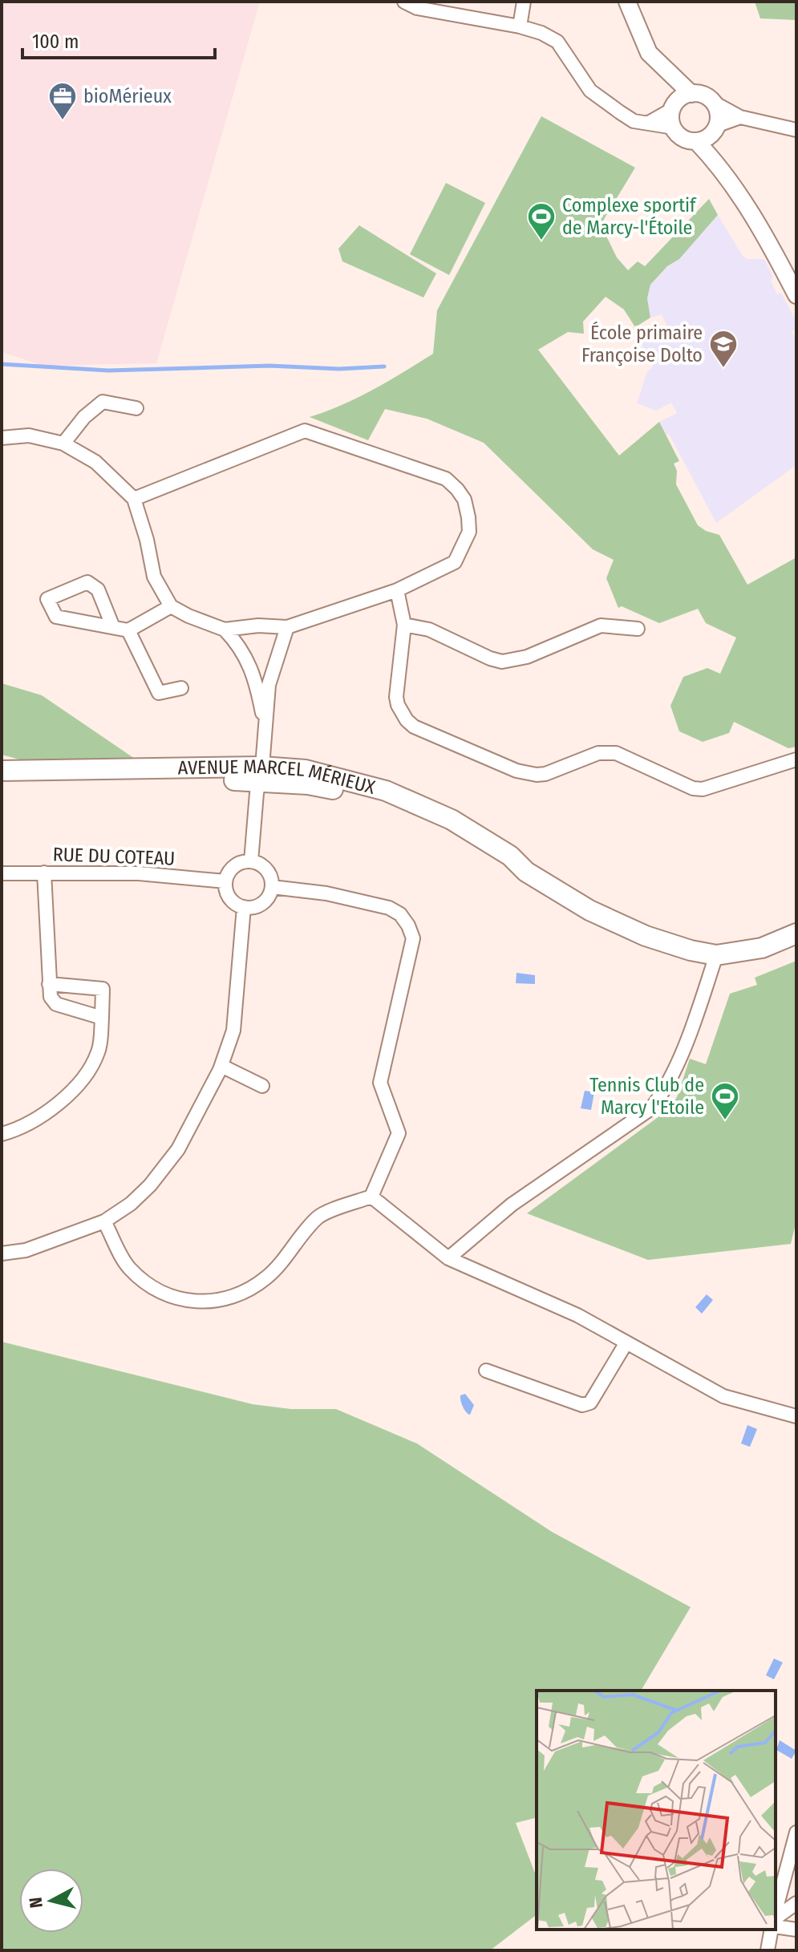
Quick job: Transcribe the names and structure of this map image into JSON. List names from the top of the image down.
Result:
{
  "streets": {
    "main road": ["AVENUE MARCEL MÉRIEUX"],
    "street": ["RUE DU COTEAU"]
  },
  "places": {
    "office": ["bioMérieux"],
    "sports": ["Complexe sportif de Marcy-l'Étoile", "Tennis Club de Marcy l'Etoile"],
    "school or university": ["École primaire Françoise Dolto"]
  },
  "scale_bar": "100 m",
  "north": "left"
}
